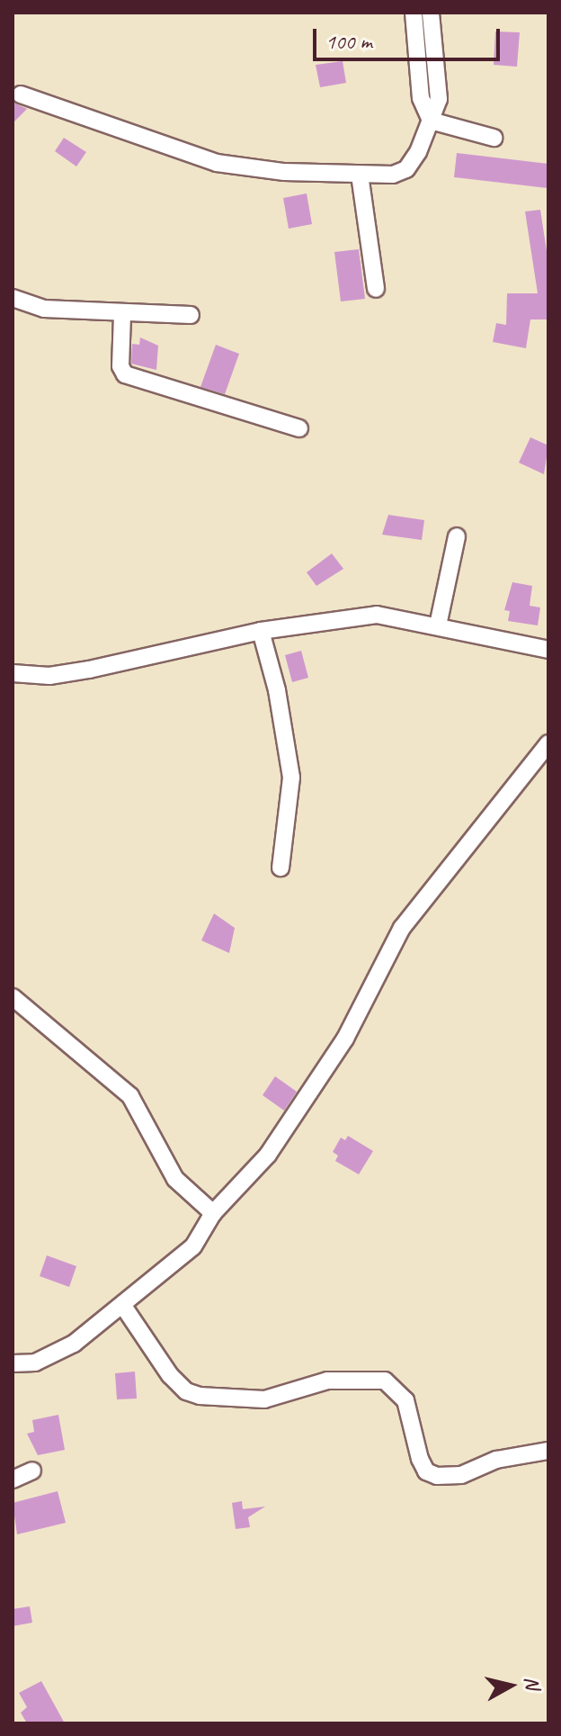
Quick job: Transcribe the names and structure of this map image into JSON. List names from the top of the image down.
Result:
{
  "scale_bar": "100 m",
  "north": "right"
}
